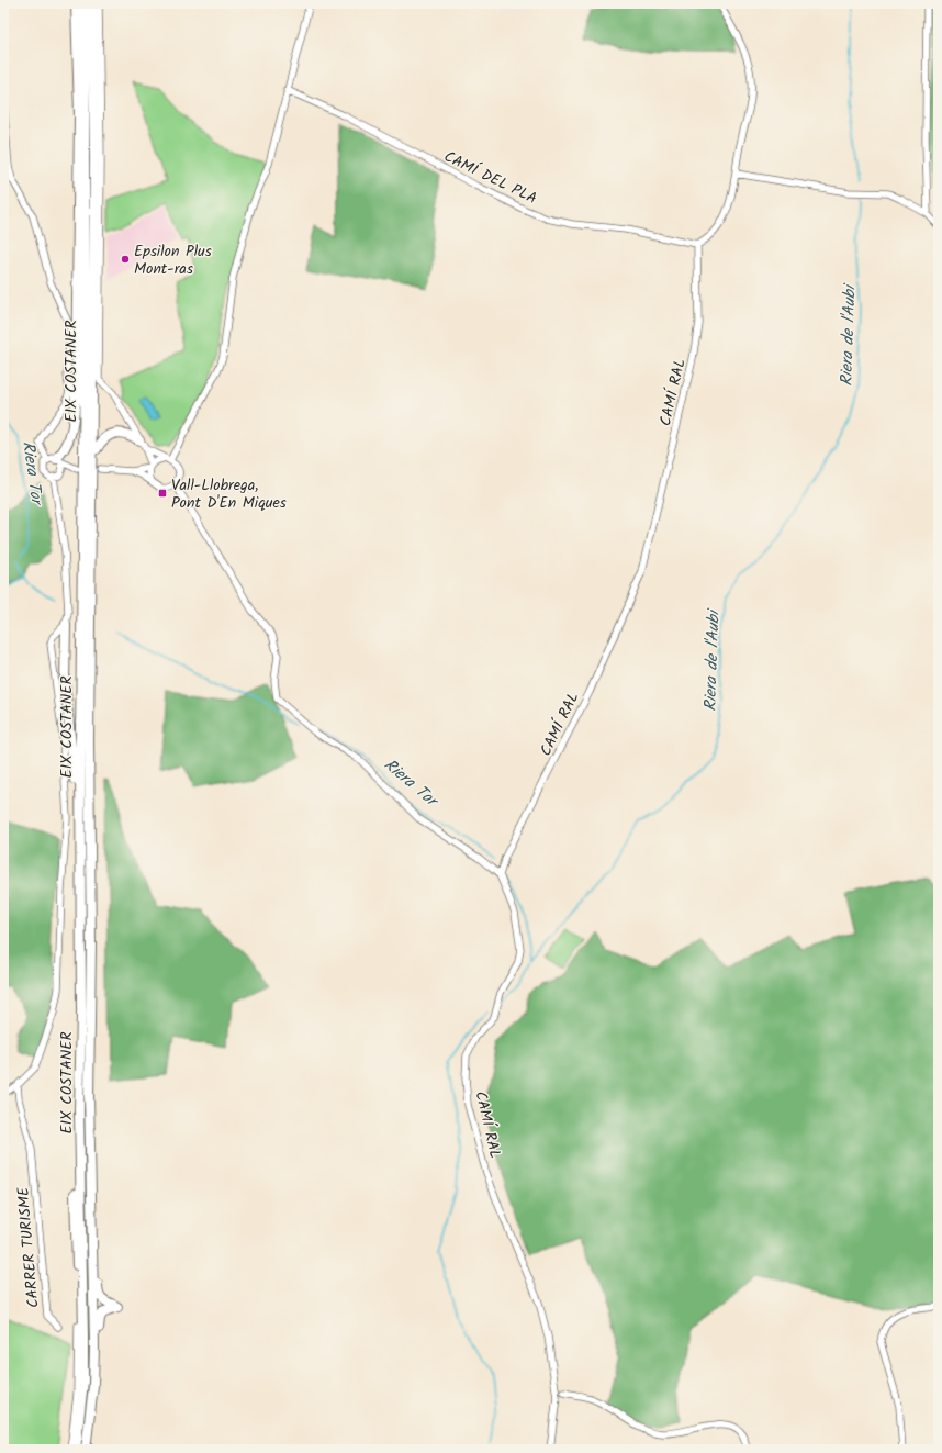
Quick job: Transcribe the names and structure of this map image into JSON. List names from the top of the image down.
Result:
{
  "streets": {
    "highway": ["EIX COSTANER"],
    "street": ["CAMÍ DEL PLA", "CAMÍ RAL", "CARRER TURISME"]
  },
  "crossings": [
    ["CAMÍ DEL PLA", "CAMÍ RAL"]
  ],
  "water": ["Riera de l'Aubi", "Riera Tor"],
  "places": {
    "other": ["Epsilon Plus Mont-ras"],
    "transit": ["Vall-Llobrega, Pont D'En Miques"]
  }
}
